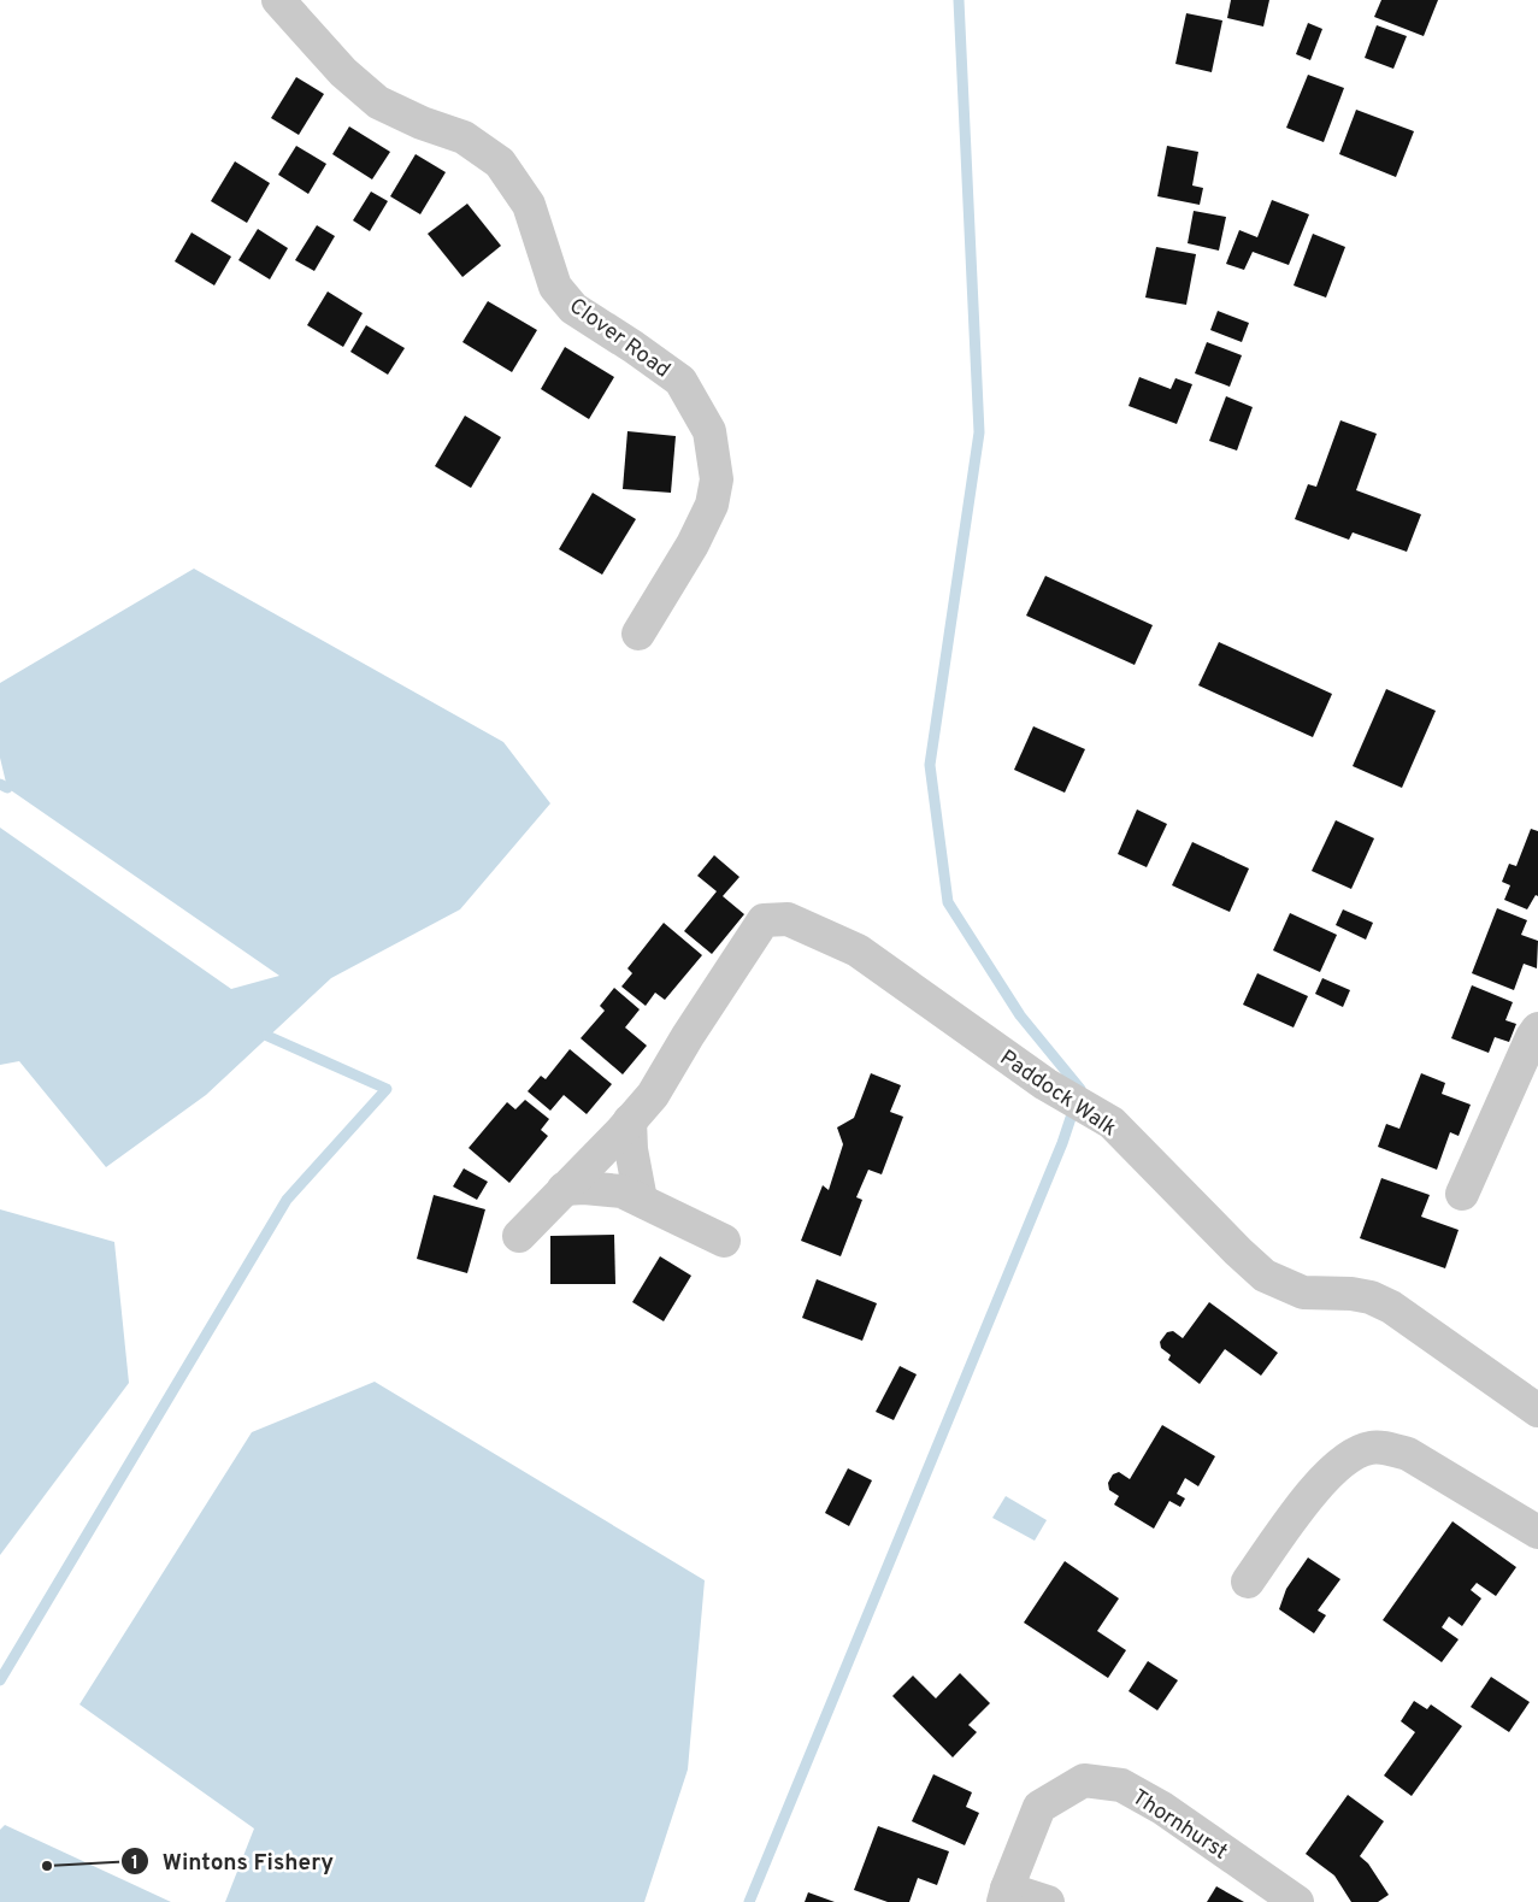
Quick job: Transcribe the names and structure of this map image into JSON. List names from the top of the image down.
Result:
{
  "streets": {
    "street": ["Clover Road", "Paddock Walk", "Thornhurst"]
  },
  "places": ["Wintons Fishery"]
}
